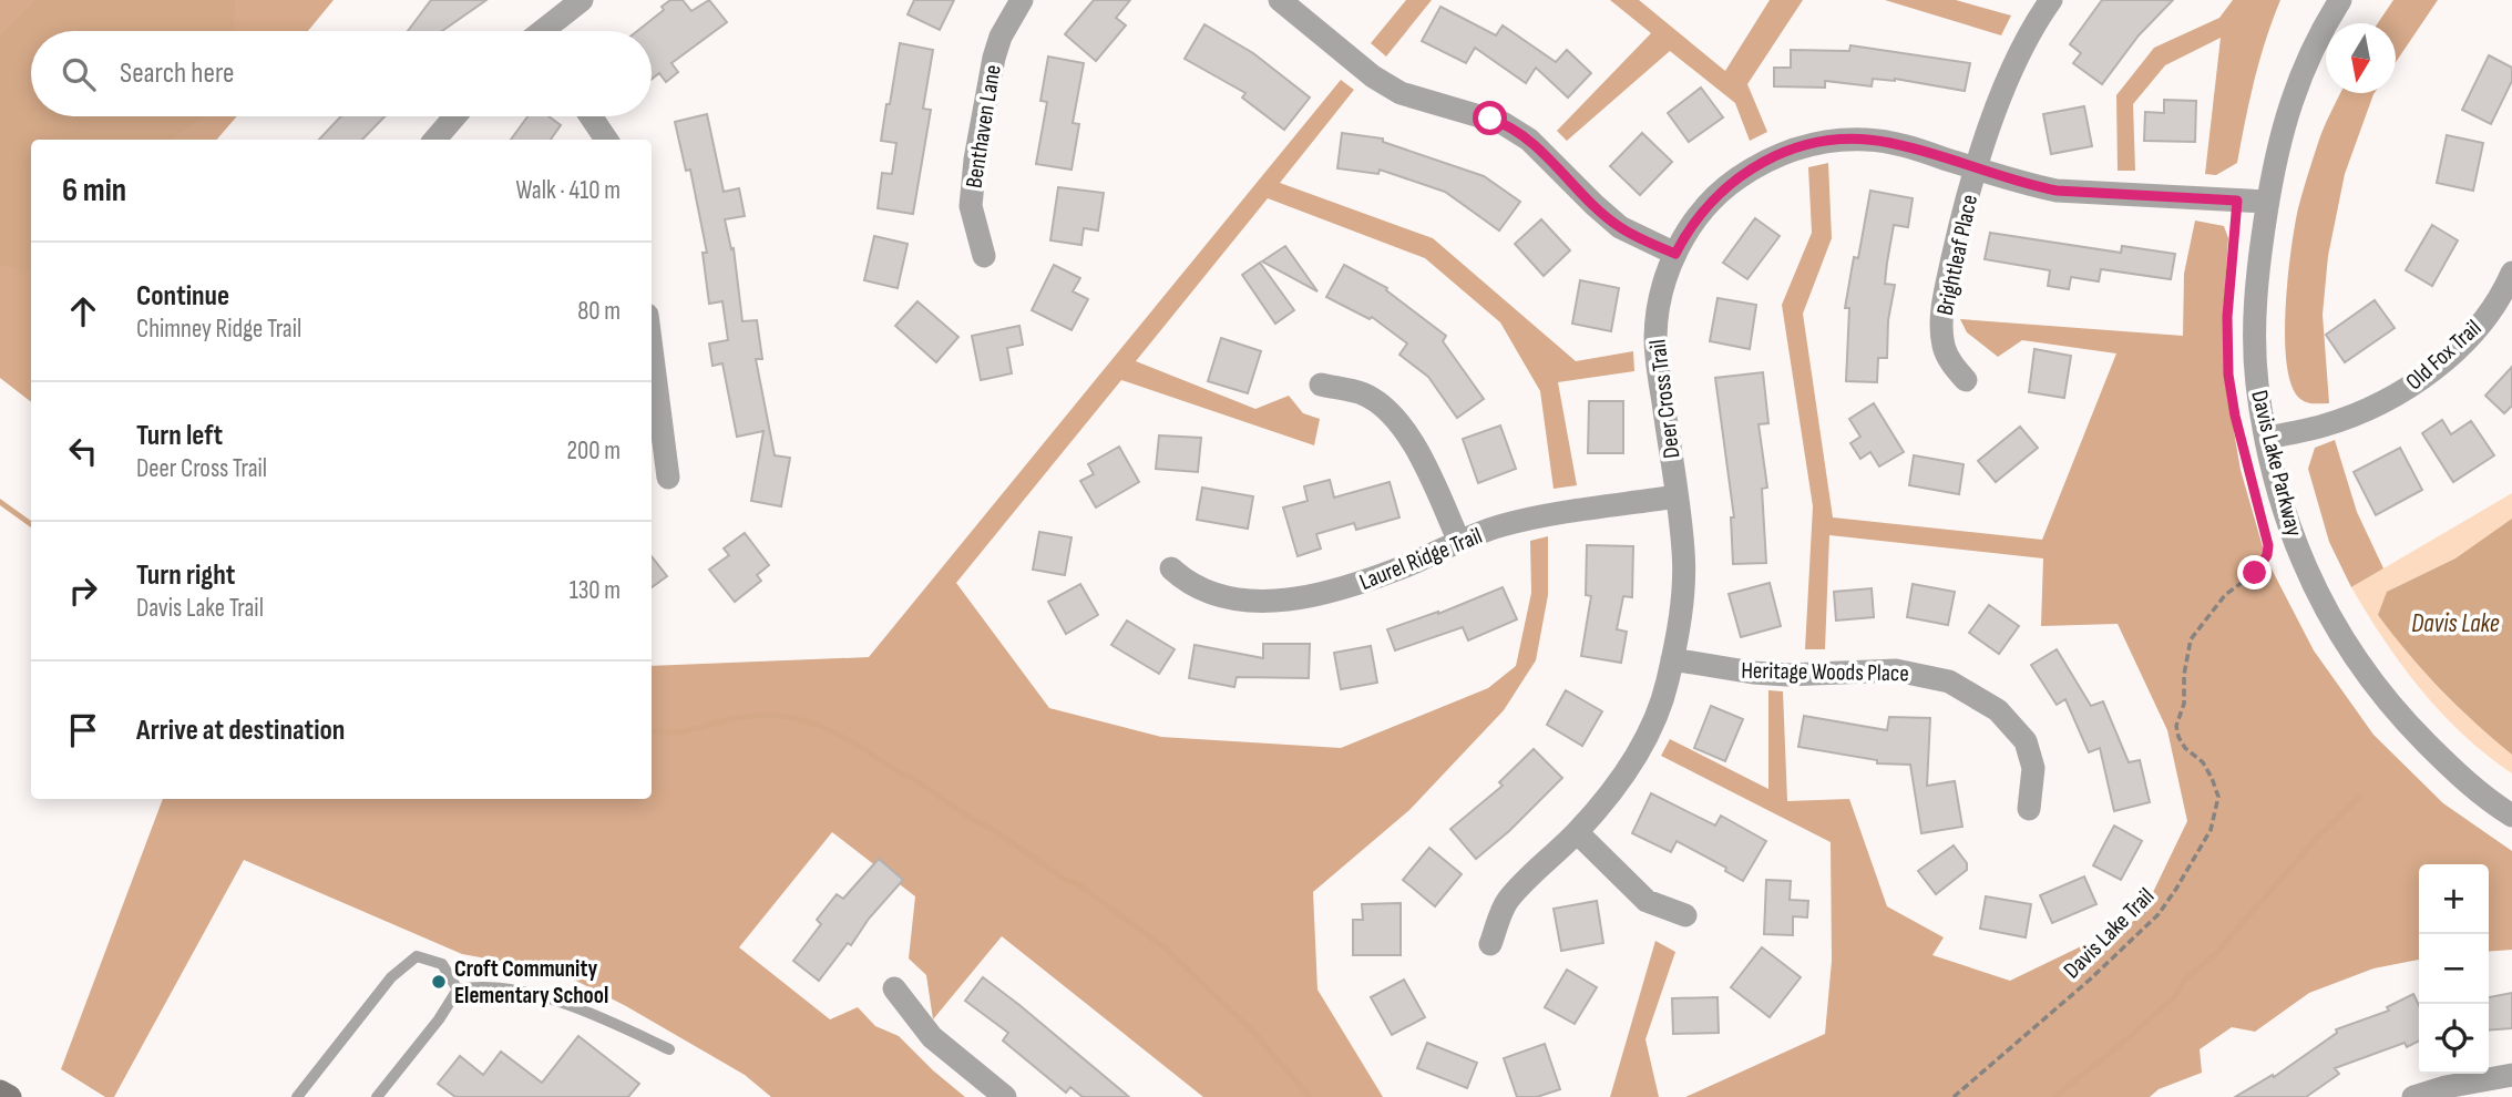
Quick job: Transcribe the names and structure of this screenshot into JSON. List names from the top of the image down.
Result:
{
  "streets": {
    "street": [
      "Benthaven Lane",
      "Brightleaf Place",
      "Old Fox Trail",
      "Deer Cross Trail",
      "Davis Lake Parkway",
      "Laurel Ridge Trail",
      "Heritage Woods Place"
    ],
    "path": ["Davis Lake Trail"]
  },
  "crossings": [
    ["Brightleaf Place", "Deer Cross Trail"],
    ["Old Fox Trail", "Davis Lake Parkway"],
    ["Deer Cross Trail", "Davis Lake Parkway"],
    ["Deer Cross Trail", "Laurel Ridge Trail"],
    ["Deer Cross Trail", "Heritage Woods Place"]
  ],
  "water": ["Davis Lake"],
  "places": ["Croft Community Elementary School"],
  "north": "bottom",
  "page": {
    "search": "Search here",
    "heading": ["6 min", "Walk · 410 m"],
    "list": [
      ["Continue", "Chimney Ridge Trail", "80 m"],
      ["Turn left", "Deer Cross Trail", "200 m"],
      ["Turn right", "Davis Lake Trail", "130 m"],
      "Arrive at destination"
    ],
    "map_buttons": ["+", "−"]
  }
}
